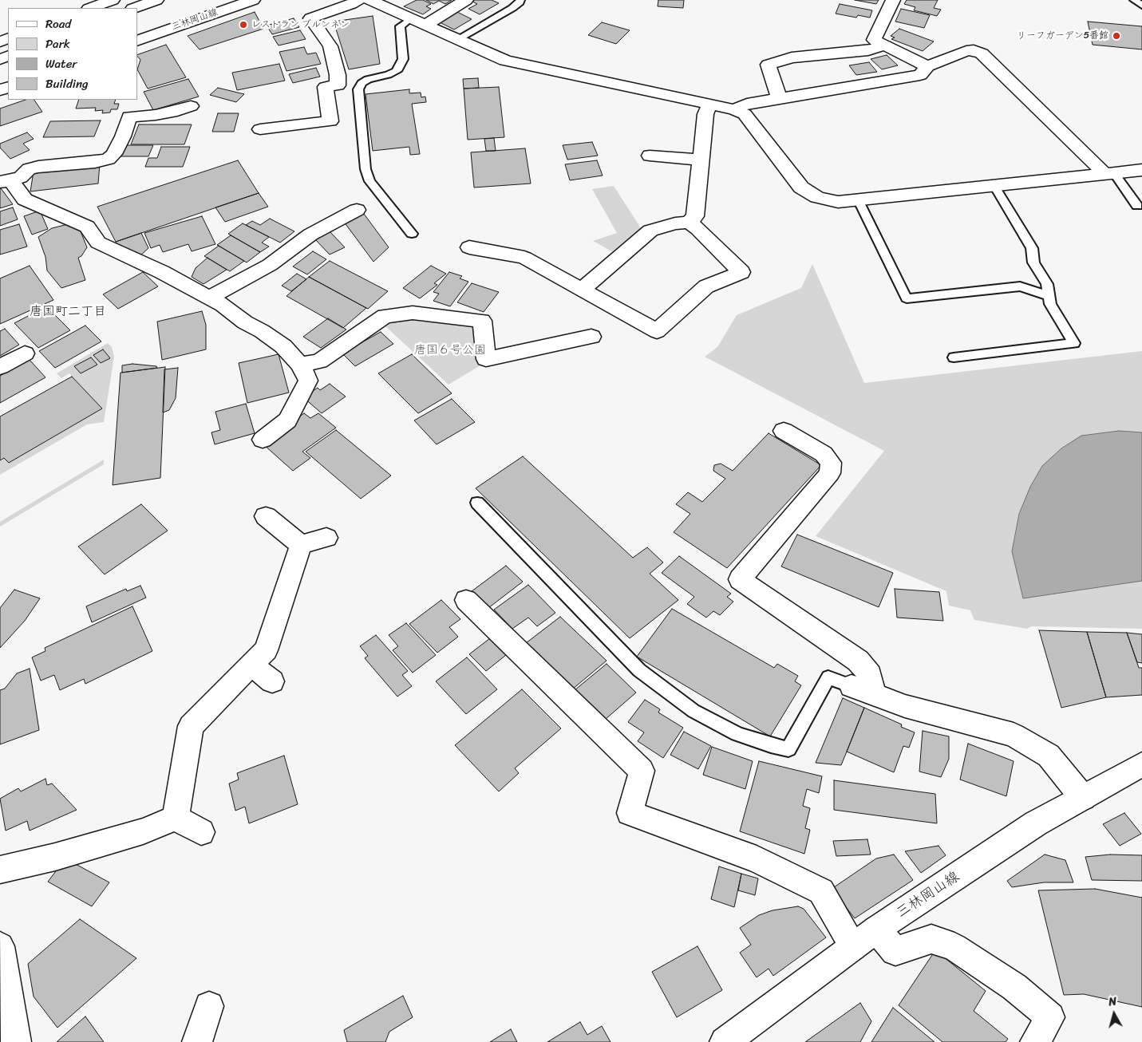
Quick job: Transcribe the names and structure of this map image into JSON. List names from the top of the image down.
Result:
{
  "streets": {
    "main road": ["三林岡山線"]
  },
  "districts": ["唐国町二丁目"],
  "parks": ["唐国６号公園"],
  "places": ["レストラン ブルンネン", "リーフガーデン5番館"],
  "legend": [
    "Road",
    "Park",
    "Water",
    "Building"
  ],
  "north": "top"
}
